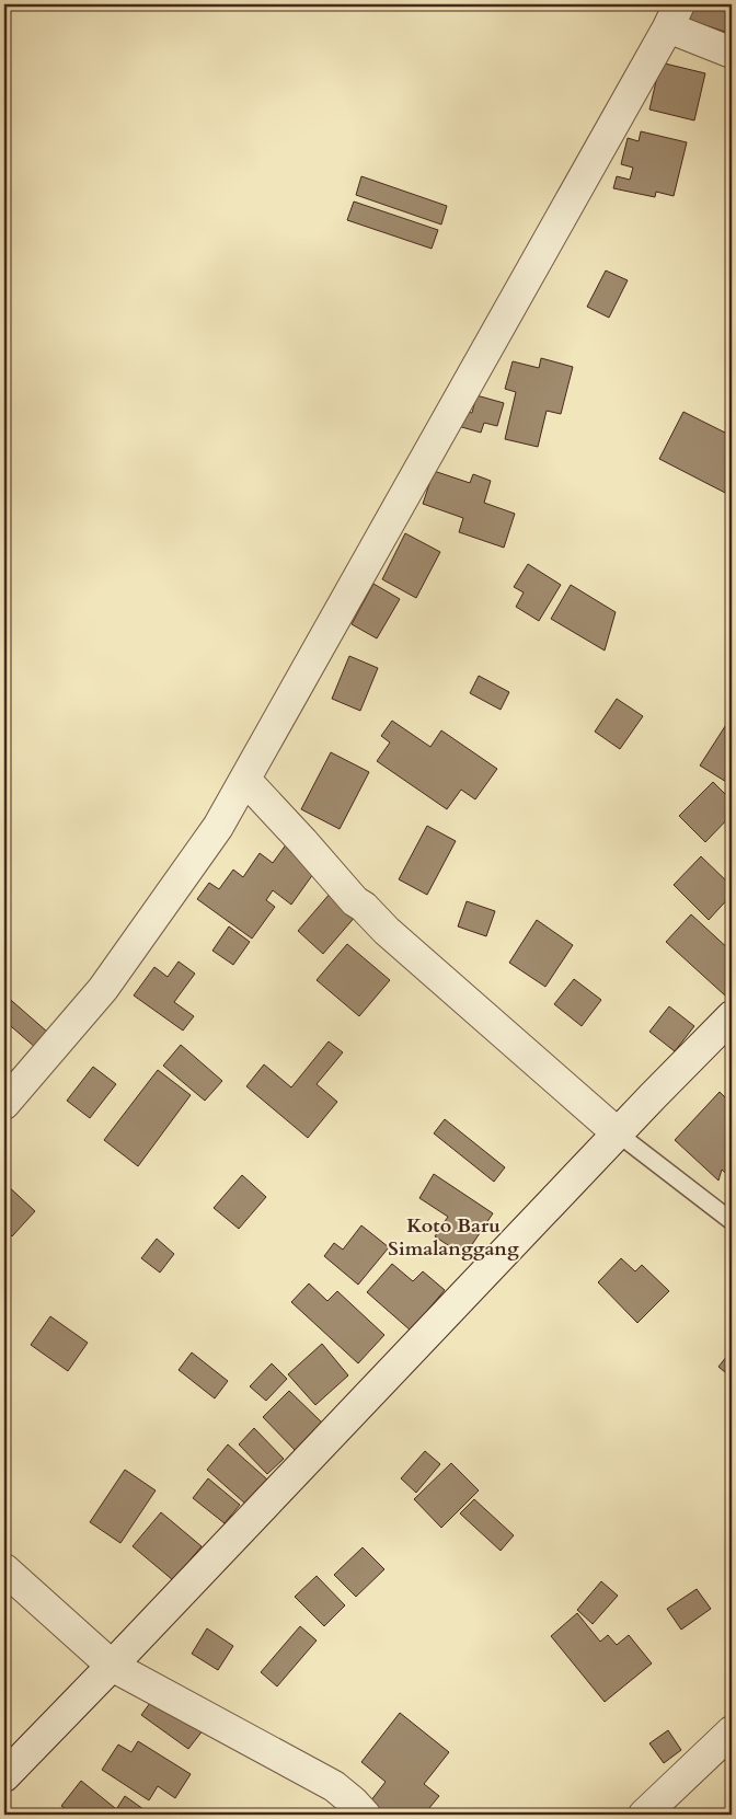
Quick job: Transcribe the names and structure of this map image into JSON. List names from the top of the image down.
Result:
{
  "districts": ["Koto Baru Simalanggang"]
}
